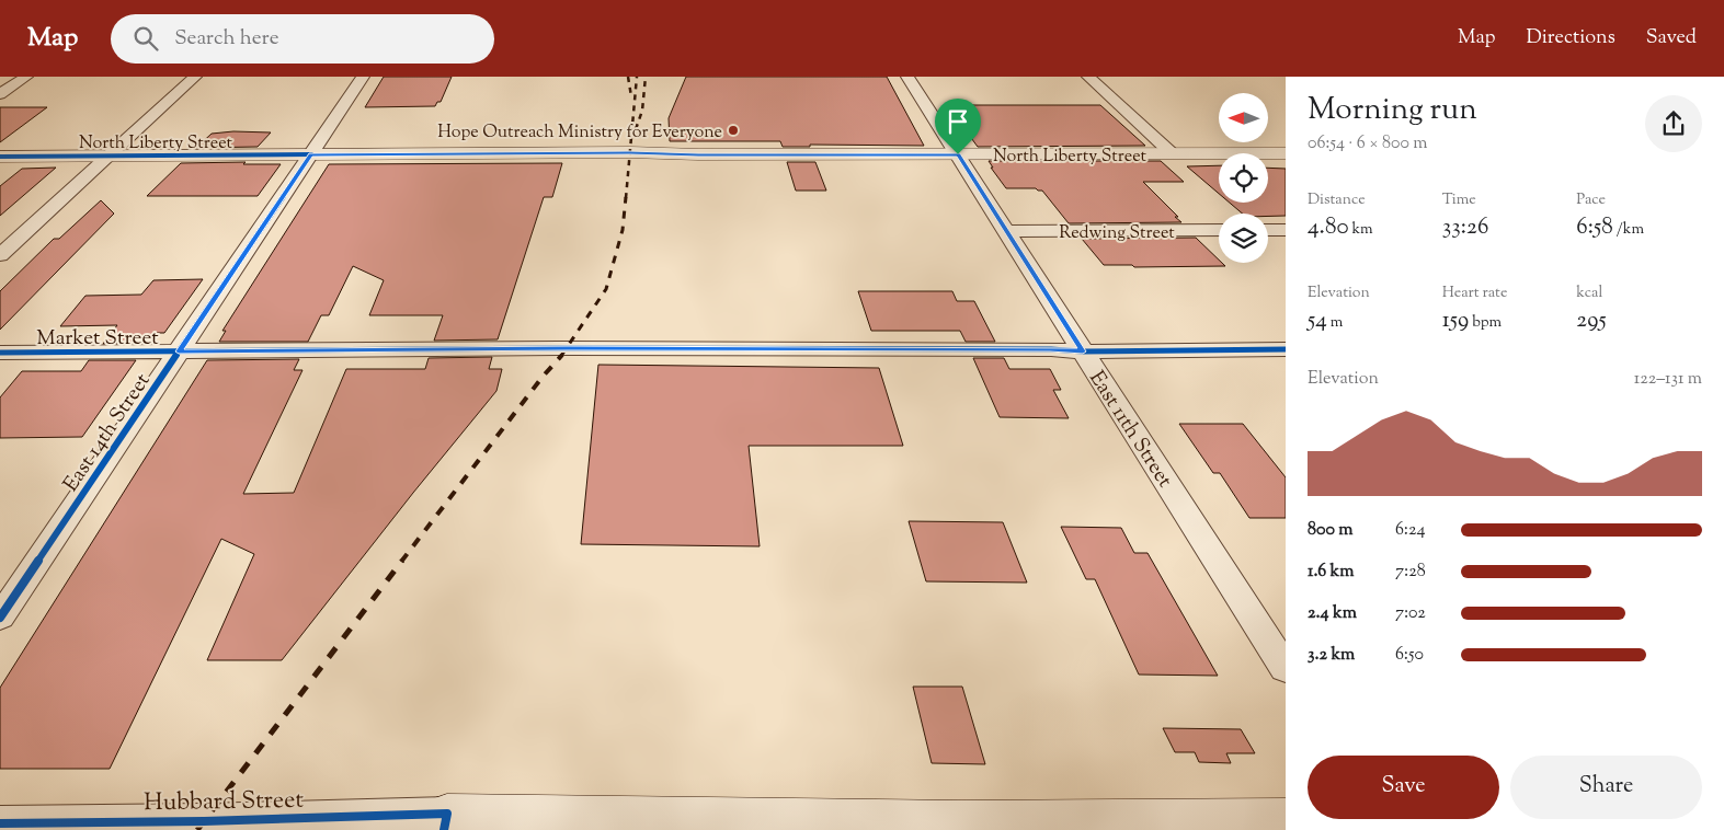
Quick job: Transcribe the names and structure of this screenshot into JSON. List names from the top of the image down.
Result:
{
  "streets": {
    "street": [
      "North Liberty Street",
      "Redwing Street",
      "Market Street",
      "East 11th Street",
      "East 14th Street",
      "Hubbard Street"
    ]
  },
  "crossings": [
    ["North Liberty Street", "East 11th Street"],
    ["North Liberty Street", "East 14th Street"],
    ["Redwing Street", "East 11th Street"],
    ["Market Street", "East 11th Street"],
    ["Market Street", "East 14th Street"]
  ],
  "places": ["Hope Outreach Ministry for Everyone"],
  "north": "left",
  "page": {
    "header": "Map",
    "search": "Search here",
    "nav": ["Map", "Directions", "Saved"],
    "heading": ["Morning run", "06:54 · 6 × 800 m"],
    "stats": [
      ["Distance", "4.80 km"],
      ["Time", "33:26"],
      ["Pace", "6:58 /km"],
      ["Elevation", "54 m"],
      ["Heart rate", "159 bpm"],
      ["kcal", "295"]
    ],
    "chart": ["Elevation", "122–131 m"],
    "list": [
      {
        "name": "800 m",
        "note": "6:24"
      },
      {
        "name": "1.6 km",
        "note": "7:28"
      },
      {
        "name": "2.4 km",
        "note": "7:02"
      },
      {
        "name": "3.2 km",
        "note": "6:50"
      }
    ],
    "buttons": ["Save", "Share"]
  }
}
